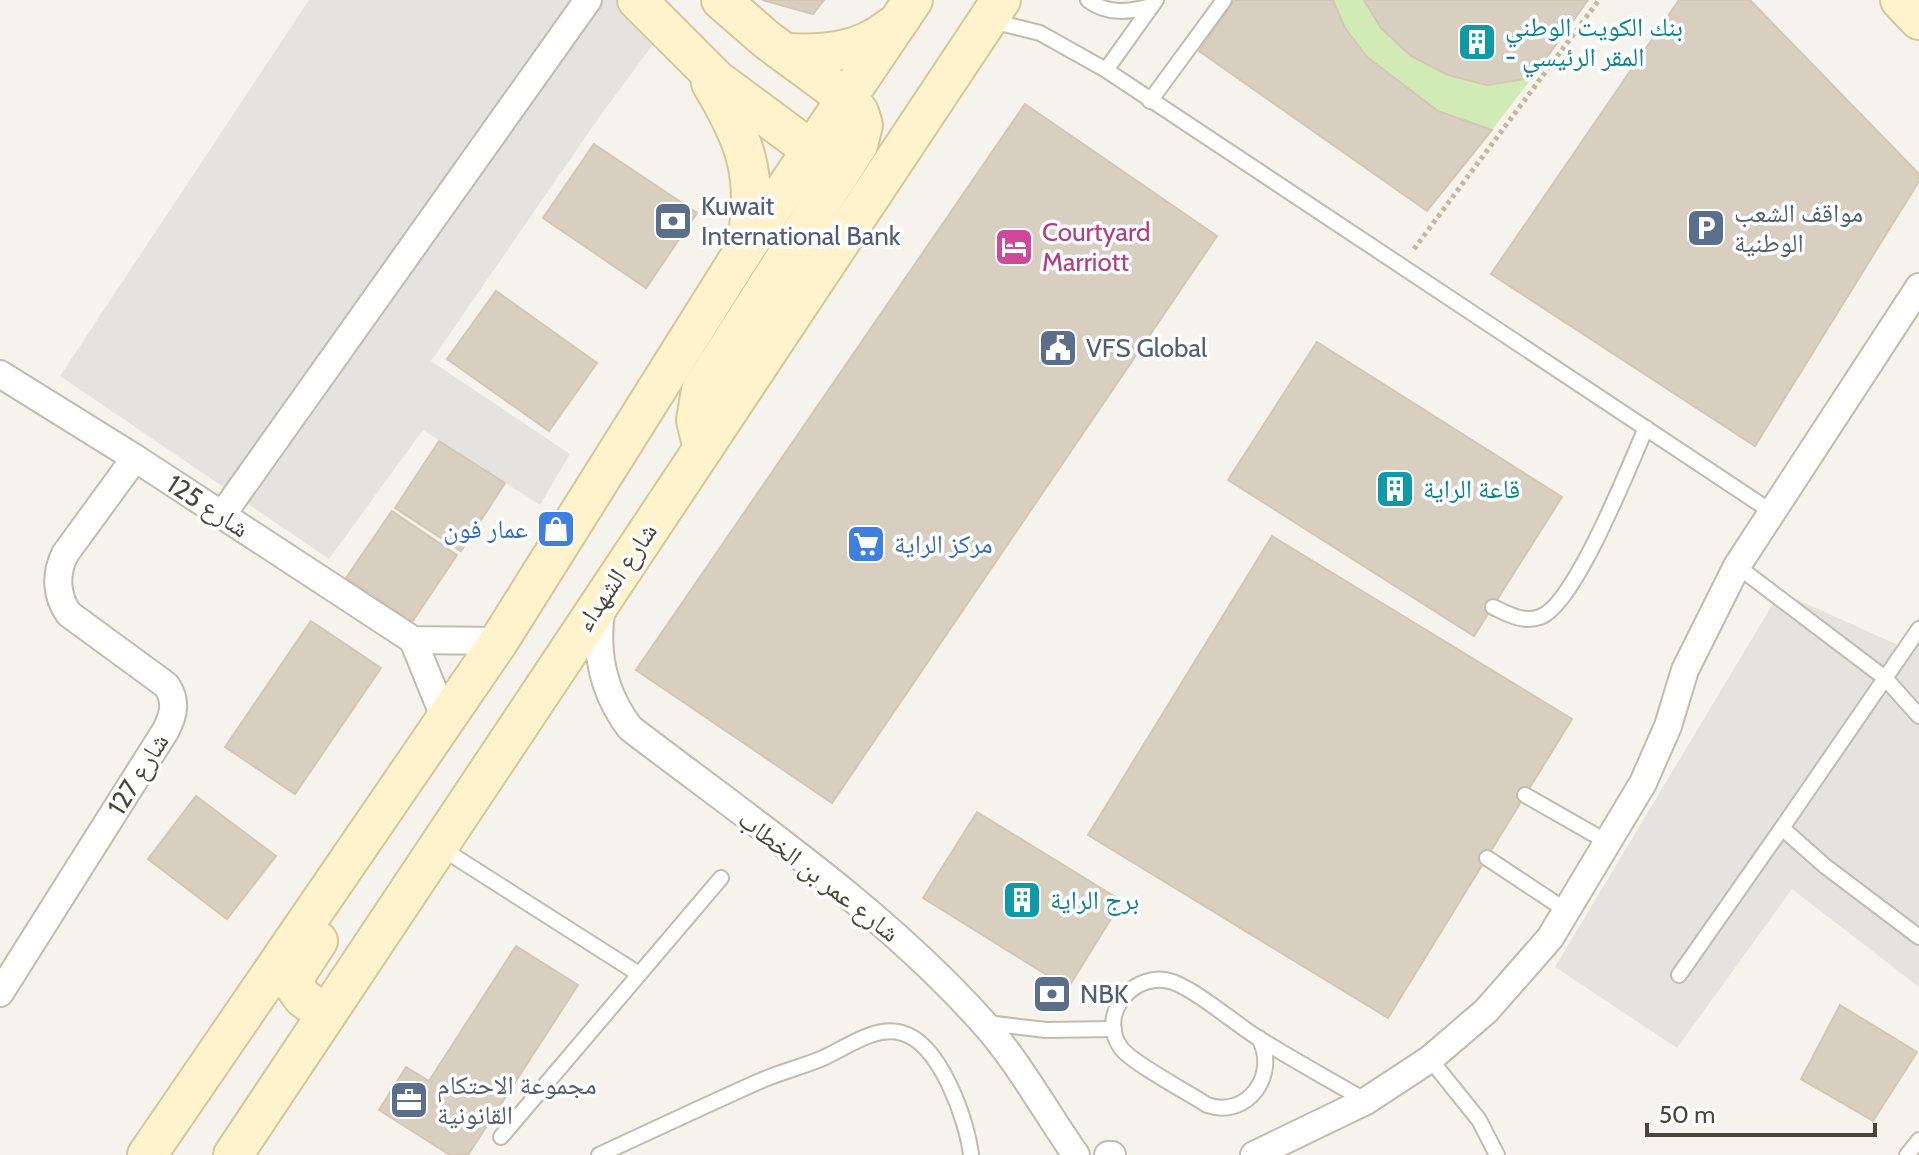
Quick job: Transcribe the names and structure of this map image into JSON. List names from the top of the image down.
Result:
{
  "streets": {
    "main road": ["شارع الشهداء"],
    "street": ["شارع 125", "شارع 127", "شارع عمر بن الخطاب"]
  },
  "crossings": [
    ["شارع 125", "شارع 127"],
    ["شارع الشهداء", "شارع عمر بن الخطاب"]
  ],
  "places": {
    "building": ["بنك الكويت الوطني - المقر الرئيسي", "قاعة الراية", "برج الراية"],
    "bank": ["Kuwait International Bank", "NBK"],
    "parking": ["مواقف الشعب الوطنية"],
    "hotel": ["Courtyard Marriott"],
    "public building": ["VFS Global"],
    "shop": ["عمار فون"],
    "supermarket": ["مركز الراية"],
    "office": ["مجموعة الاحتكام القانونية"]
  },
  "scale_bar": "50 m"
}
